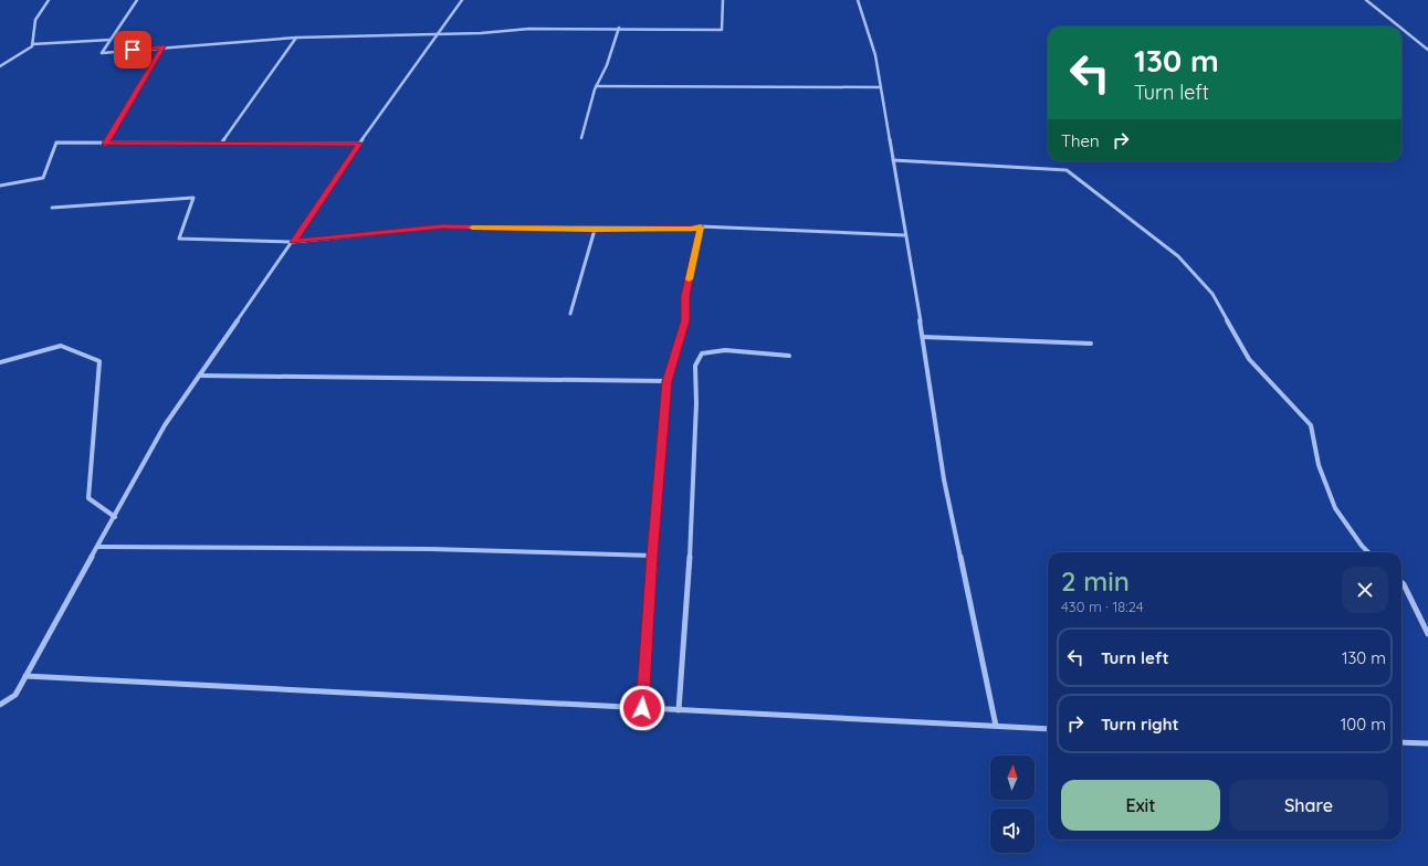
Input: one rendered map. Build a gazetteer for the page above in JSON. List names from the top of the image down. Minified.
{"north":"top","page":{"turn":["130 m","Turn left"],"then":"Then","heading":["2 min","430 m · 18:24"],"list":[{"name":"Turn left","value":"130 m"},{"name":"Turn right","value":"100 m"}],"buttons":["Exit","Share"]}}
